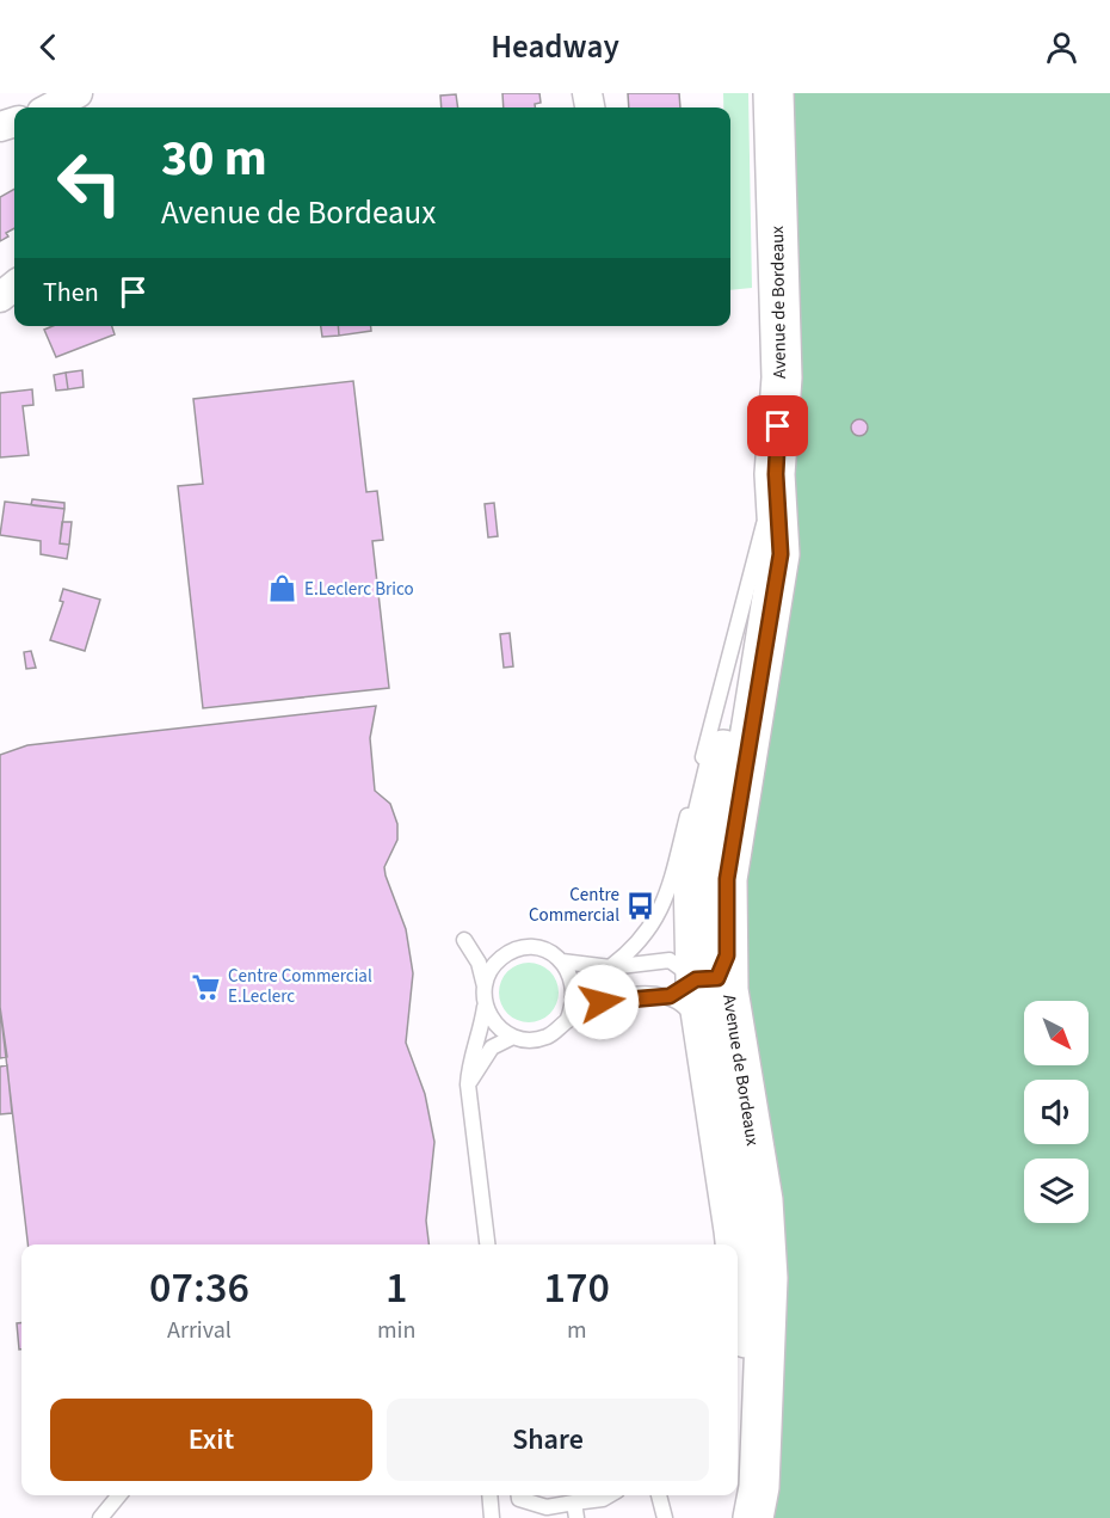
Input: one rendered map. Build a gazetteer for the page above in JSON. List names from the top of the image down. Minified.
{"streets":{"main road":["Avenue de Bordeaux"]},"places":{"shop":["E.Leclerc Brico"],"bus stop":["Centre Commercial"],"supermarket":["Centre Commercial E.Leclerc"]},"north":"bottom right","page":{"header":"Headway","turn":["30 m","Avenue de Bordeaux"],"then":"Then","eta":["07:36","Arrival","1","min","170","m"],"buttons":["Exit","Share"]}}
